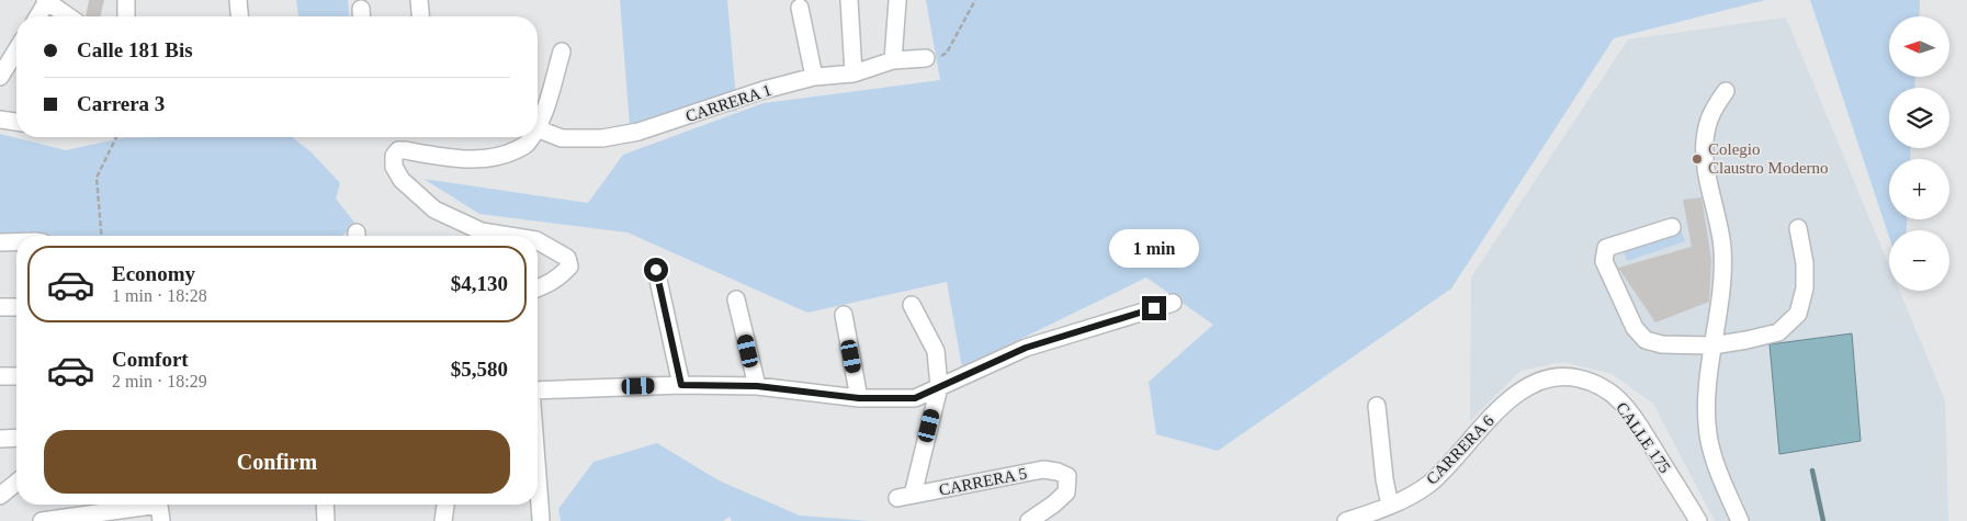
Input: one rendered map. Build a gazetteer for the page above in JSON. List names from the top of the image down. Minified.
{"streets":{"street":["CARRERA 1","CALLE 175","CARRERA 6","CARRERA 5"]},"crossings":[["CALLE 175","CARRERA 6"]],"places":["Colegio Claustro Moderno"],"north":"left","page":{"map_buttons":["+","−"],"banner":["Calle 181 Bis","Carrera 3"],"bubble":"1 min","list":[{"name":"Economy","note":"1 min · 18:28","value":"$4,130"},{"name":"Comfort","note":"2 min · 18:29","value":"$5,580"}],"buttons":"Confirm"}}
